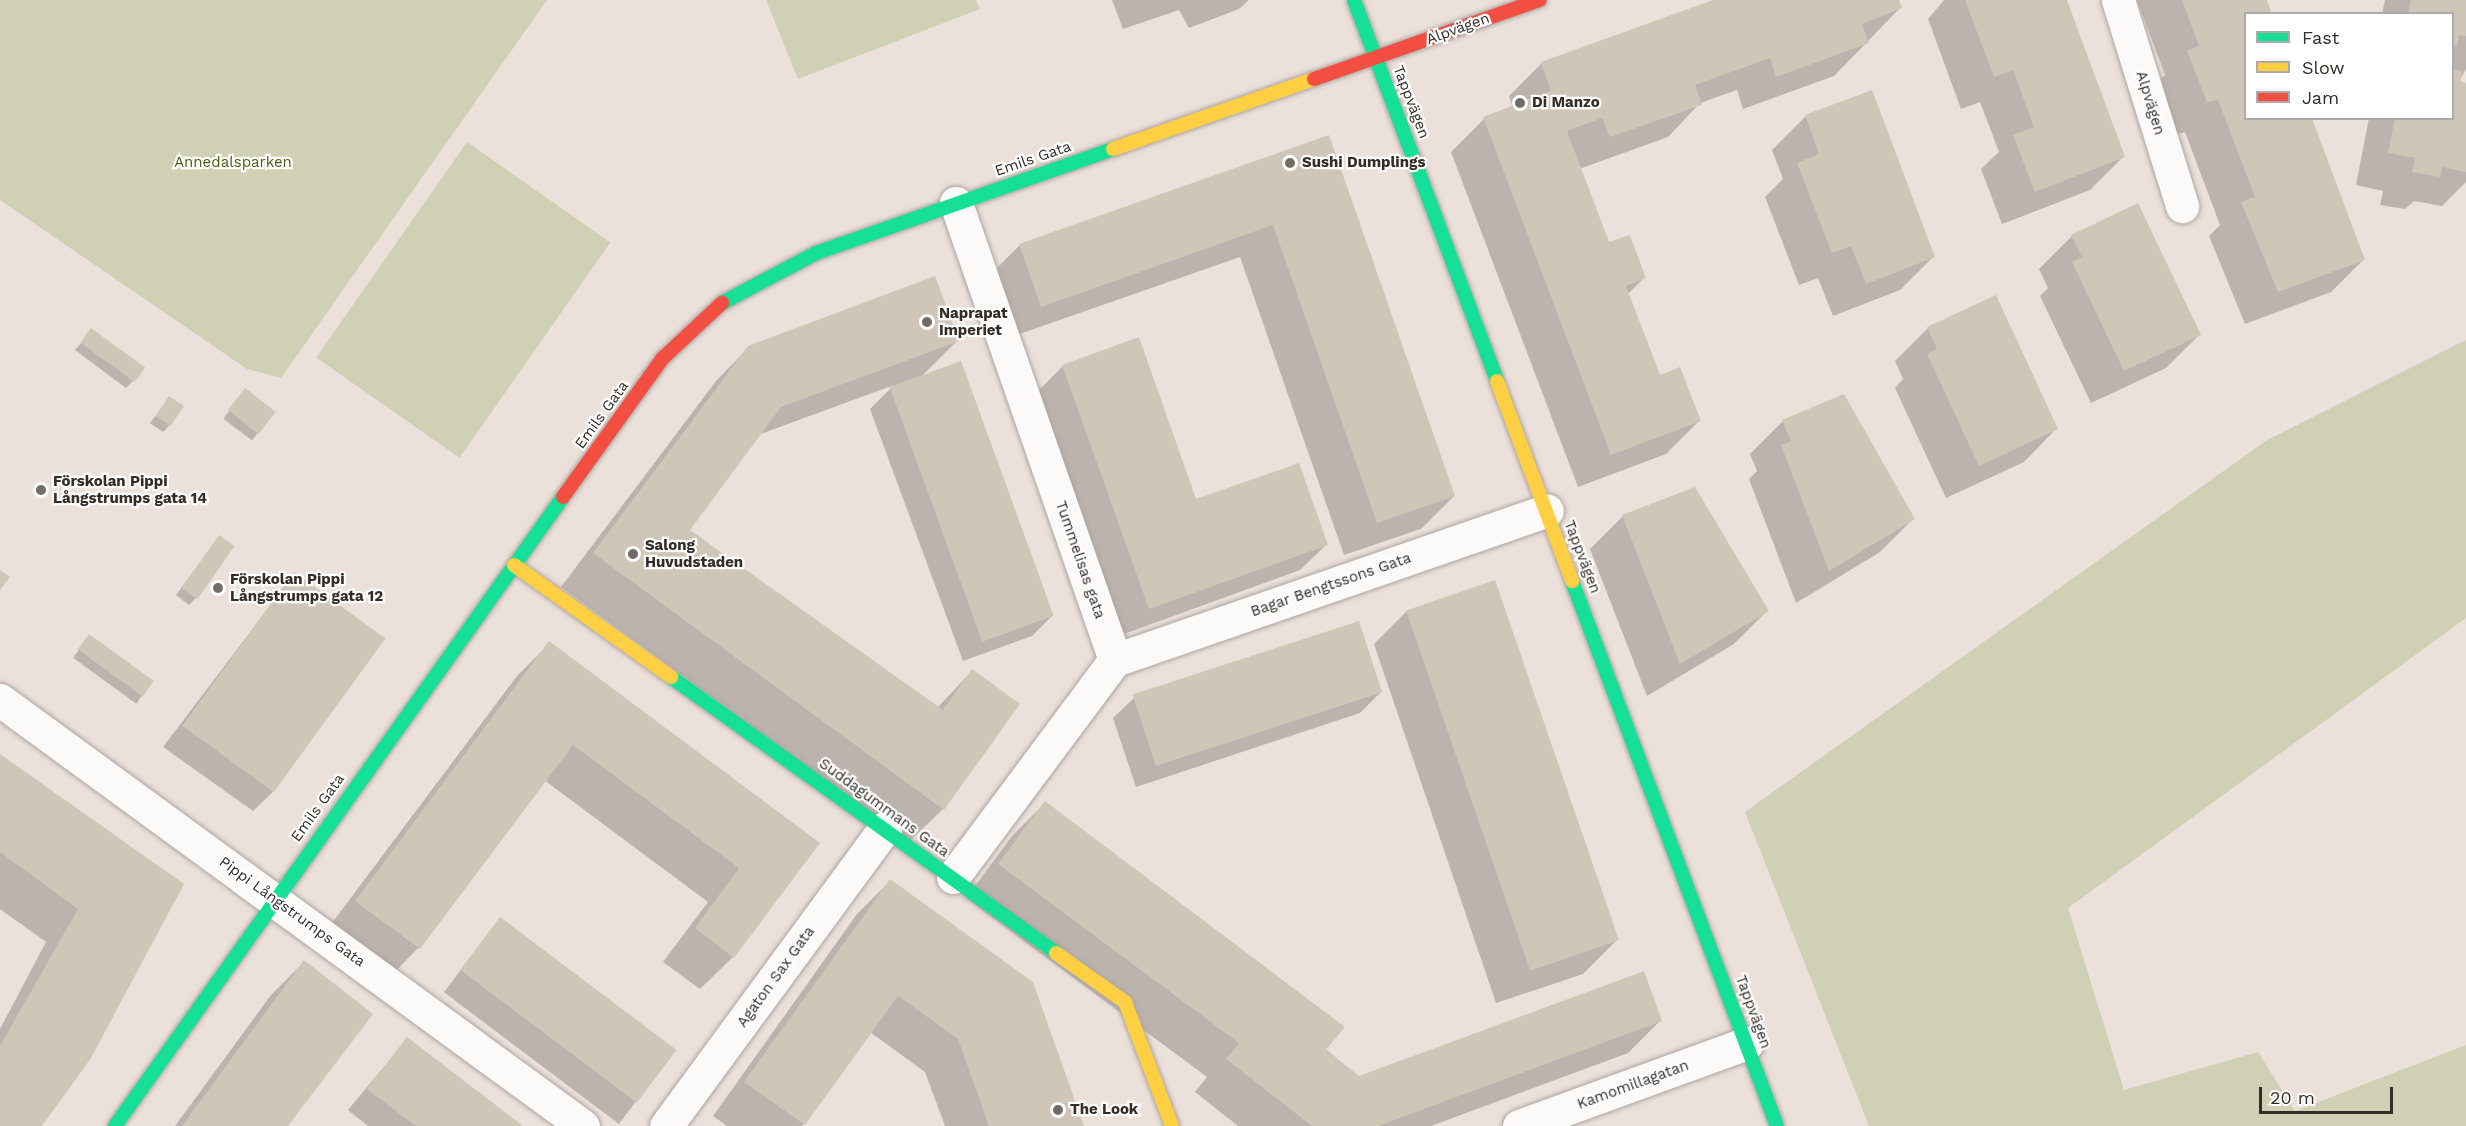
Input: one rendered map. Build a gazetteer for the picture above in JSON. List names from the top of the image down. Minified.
{"streets":{"street":["Alpvägen","Tappvägen","Emils Gata","Tummelisas gata","Bagar Bengtssons Gata","Suddagummans Gata","Pippi Långstrumps Gata","Agaton Sax Gata","Kamomillagatan"]},"crossings":[["Alpvägen","Tappvägen"],["Alpvägen","Emils Gata"],["Tappvägen","Emils Gata"],["Tappvägen","Bagar Bengtssons Gata"],["Tappvägen","Kamomillagatan"],["Emils Gata","Tummelisas gata"],["Emils Gata","Suddagummans Gata"],["Emils Gata","Pippi Långstrumps Gata"],["Tummelisas gata","Bagar Bengtssons Gata"],["Suddagummans Gata","Agaton Sax Gata"]],"parks":["Annedalsparken"],"places":["Di Manzo","Sushi Dumplings","Naprapat Imperiet","Förskolan Pippi Långstrumps gata 14","Salong Huvudstaden","Förskolan Pippi Långstrumps gata 12","The Look"],"legend":["Fast","Slow","Jam"],"scale_bar":"20 m"}
